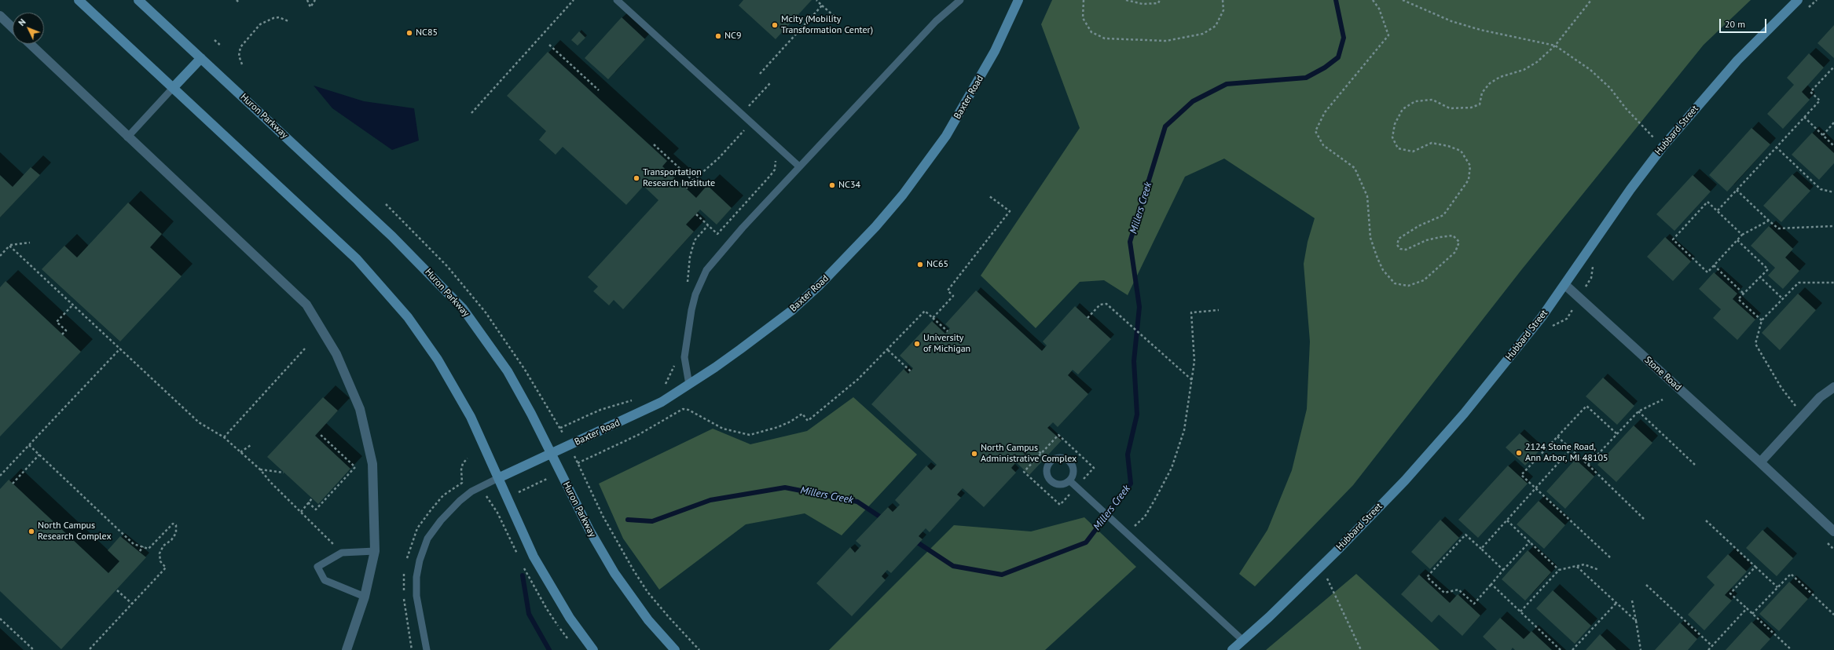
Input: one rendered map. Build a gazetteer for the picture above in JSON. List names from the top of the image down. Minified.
{"streets":{"main road":["Baxter Road","Huron Parkway","Hubbard Street"],"street":["Stone Road"]},"crossings":[["Baxter Road","Huron Parkway"],["Hubbard Street","Stone Road"]],"water":["Millers Creek"],"places":["Mcity (Mobility Transformation Center)","NC85","NC9","Transportation Research Institute","NC34","NC65","University of Michigan","2124 Stone Road, Ann Arbor, MI 48105","North Campus Administrative Complex","North Campus Research Complex"],"scale_bar":"20 m","north":"top left"}
